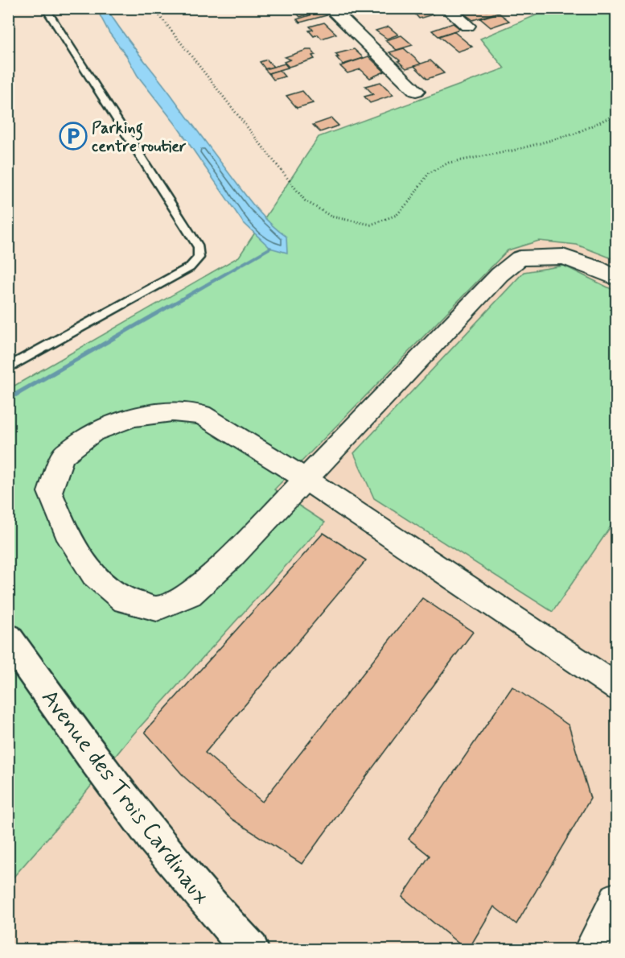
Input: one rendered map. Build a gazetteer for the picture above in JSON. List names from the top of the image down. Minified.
{"streets":{"main road":["Avenue des Trois Cardinaux"]},"places":{"parking":["Parking centre routier"]}}
